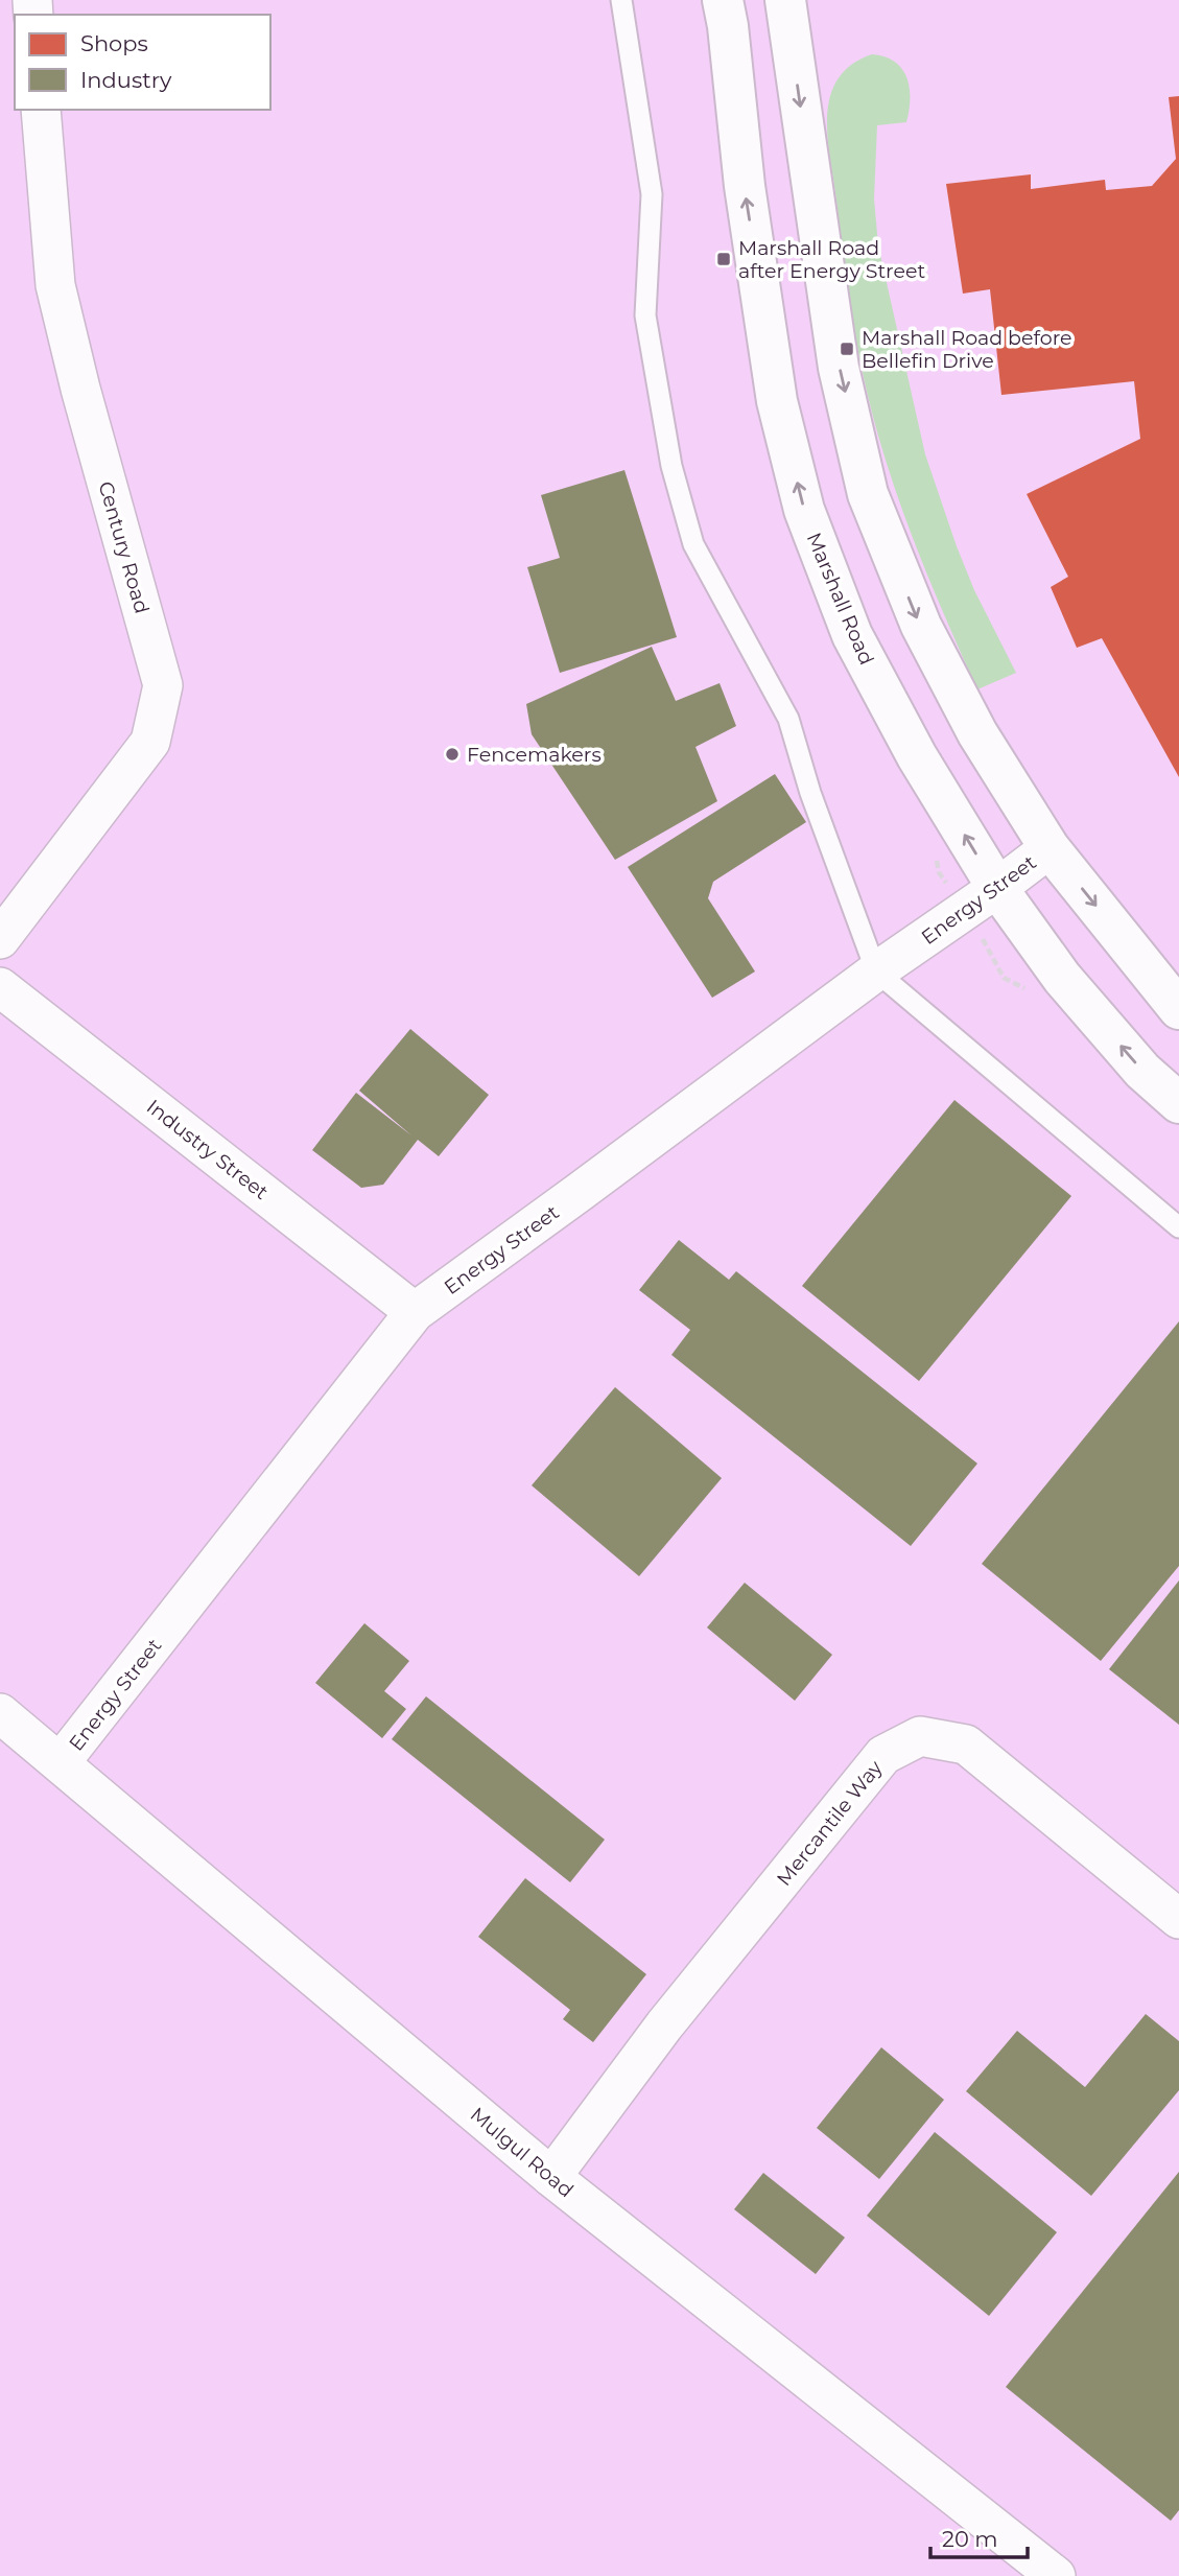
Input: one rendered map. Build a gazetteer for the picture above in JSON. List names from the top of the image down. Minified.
{"streets":{"main road":["Marshall Road"],"street":["Century Road","Energy Street","Industry Street","Mercantile Way","Mulgul Road"]},"crossings":[["Marshall Road","Energy Street"],["Energy Street","Industry Street"],["Energy Street","Mulgul Road"],["Mercantile Way","Mulgul Road"]],"places":{"transit":["Marshall Road after Energy Street","Marshall Road before Bellefin Drive"],"other":["Fencemakers"]},"legend":["Shops","Industry"],"scale_bar":"20 m"}
